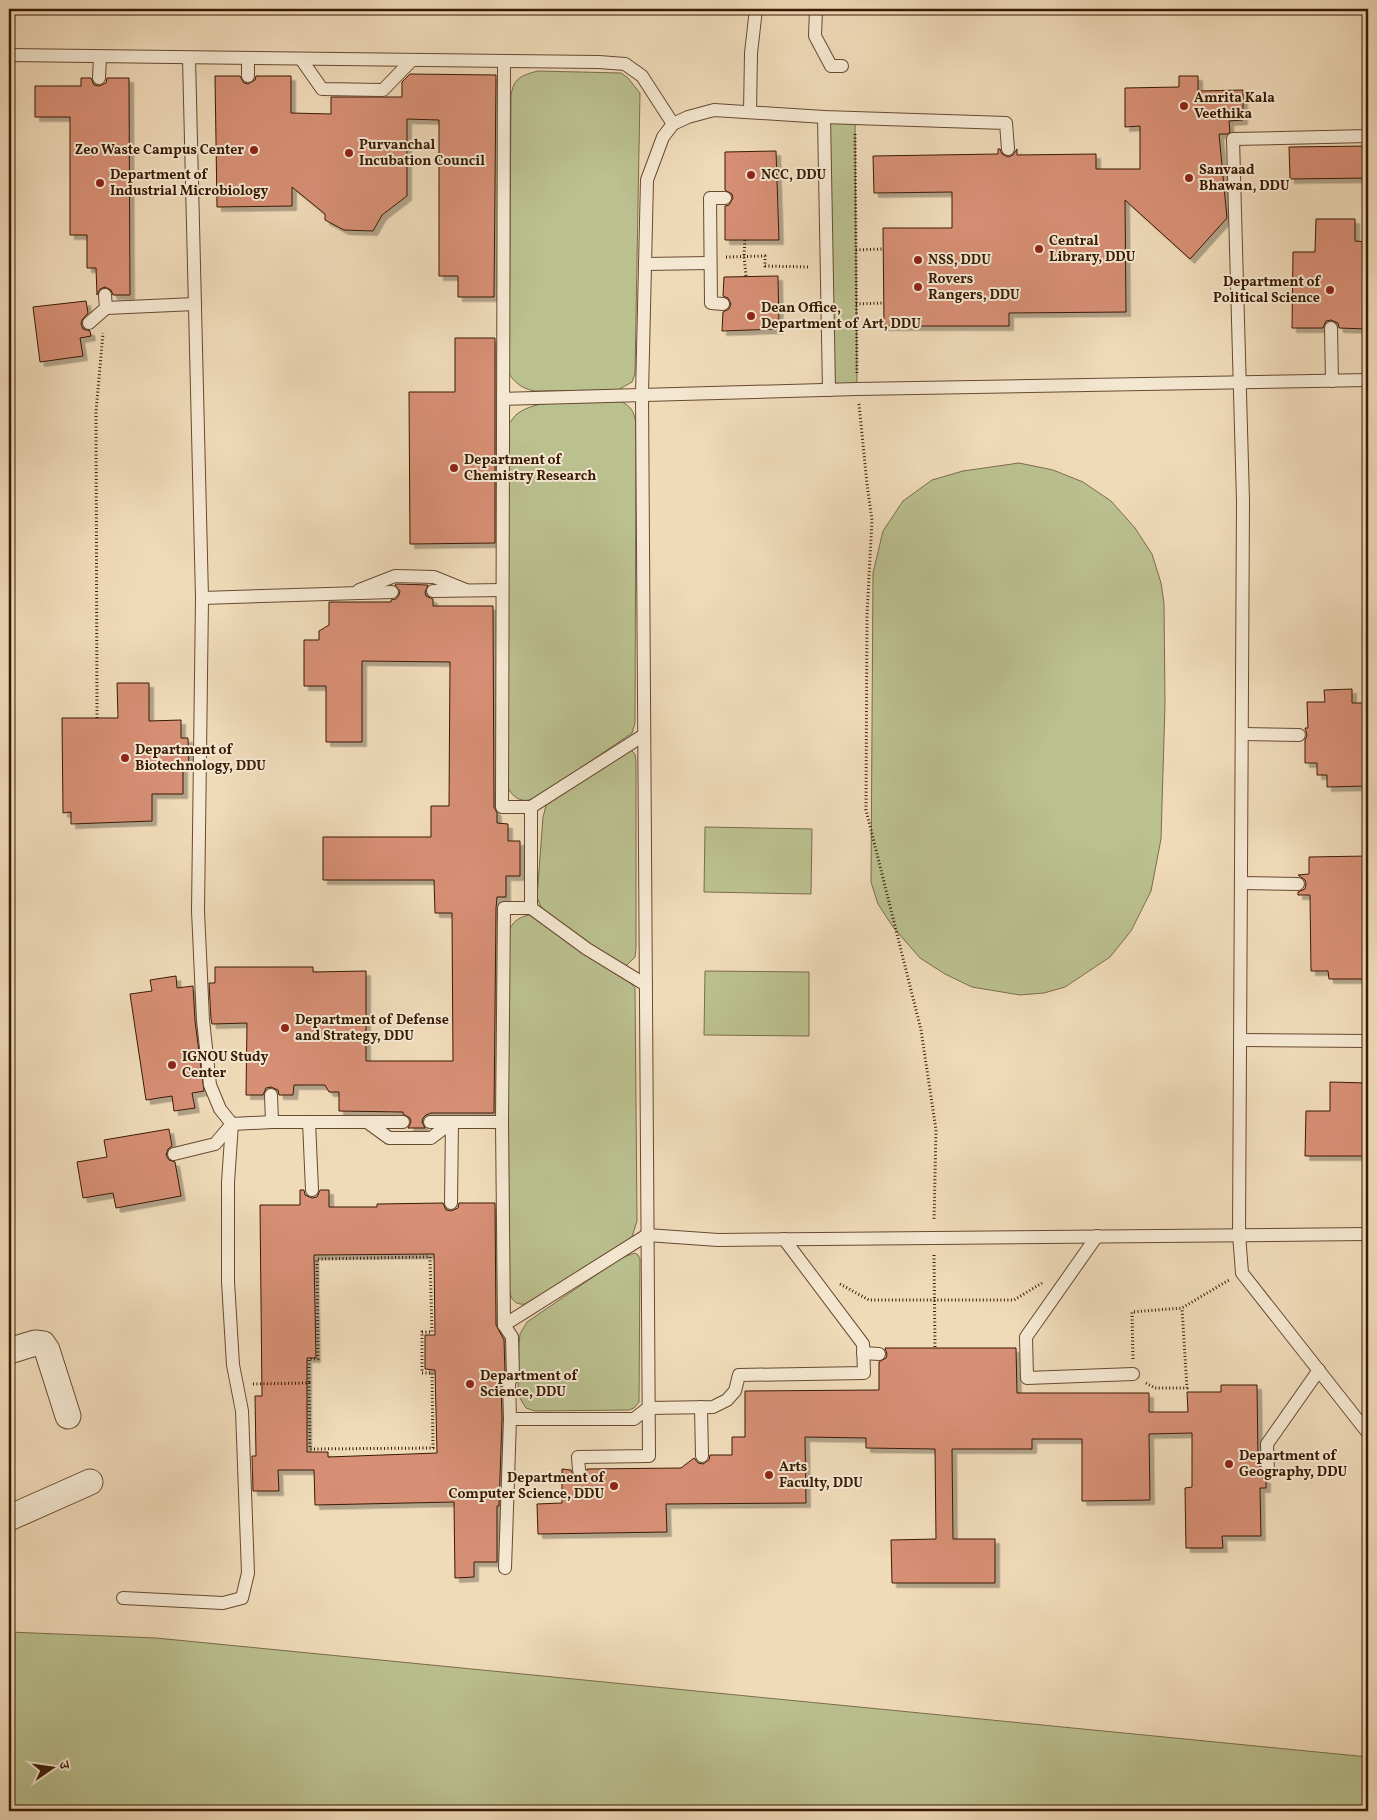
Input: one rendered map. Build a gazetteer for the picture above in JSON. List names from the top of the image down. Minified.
{"places":["Amrita Kala Veethika","Zeo Waste Campus Center","Purvanchal Incubation Council","NCC, DDU","Sanvaad Bhawan, DDU","Department of Industrial Microbiology","Central Library, DDU","NSS, DDU","Rovers Rangers, DDU","Department of Political Science","Dean Office, Department of Art, DDU","Department of Chemistry Research","Department of Biotechnology, DDU","Department of Defense and Strategy, DDU","IGNOU Study Center","Department of Science, DDU","Department of Geography, DDU","Arts Faculty, DDU","Department of Computer Science, DDU"],"north":"right"}
